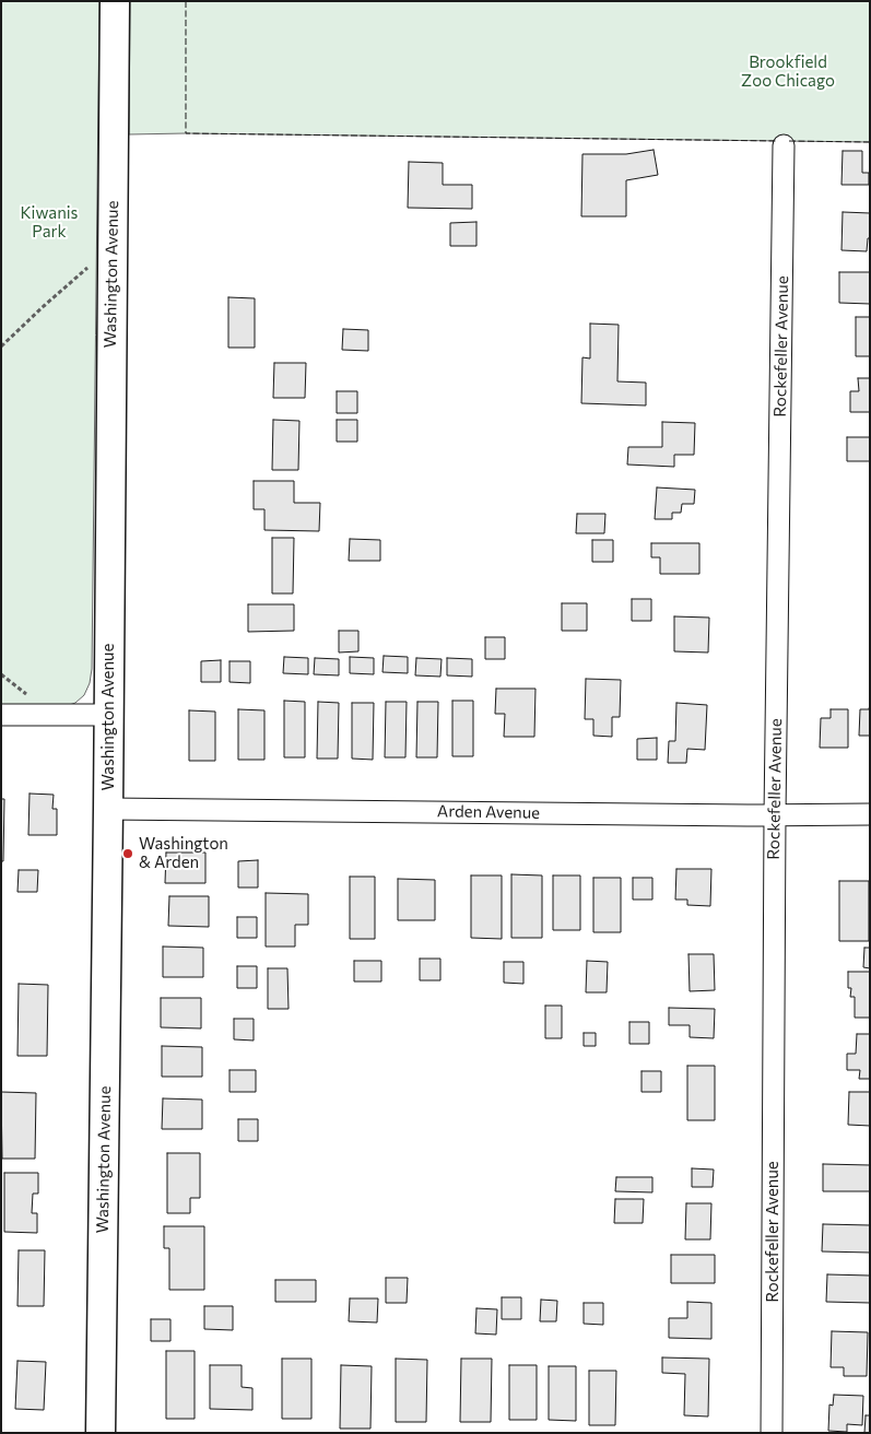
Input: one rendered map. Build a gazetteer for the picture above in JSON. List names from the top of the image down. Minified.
{"streets":{"street":["Washington Avenue","Rockefeller Avenue","Arden Avenue"]},"crossings":[["Washington Avenue","Arden Avenue"],["Rockefeller Avenue","Arden Avenue"]],"parks":["Brookfield Zoo Chicago","Kiwanis Park"],"places":["Washington & Arden"]}
